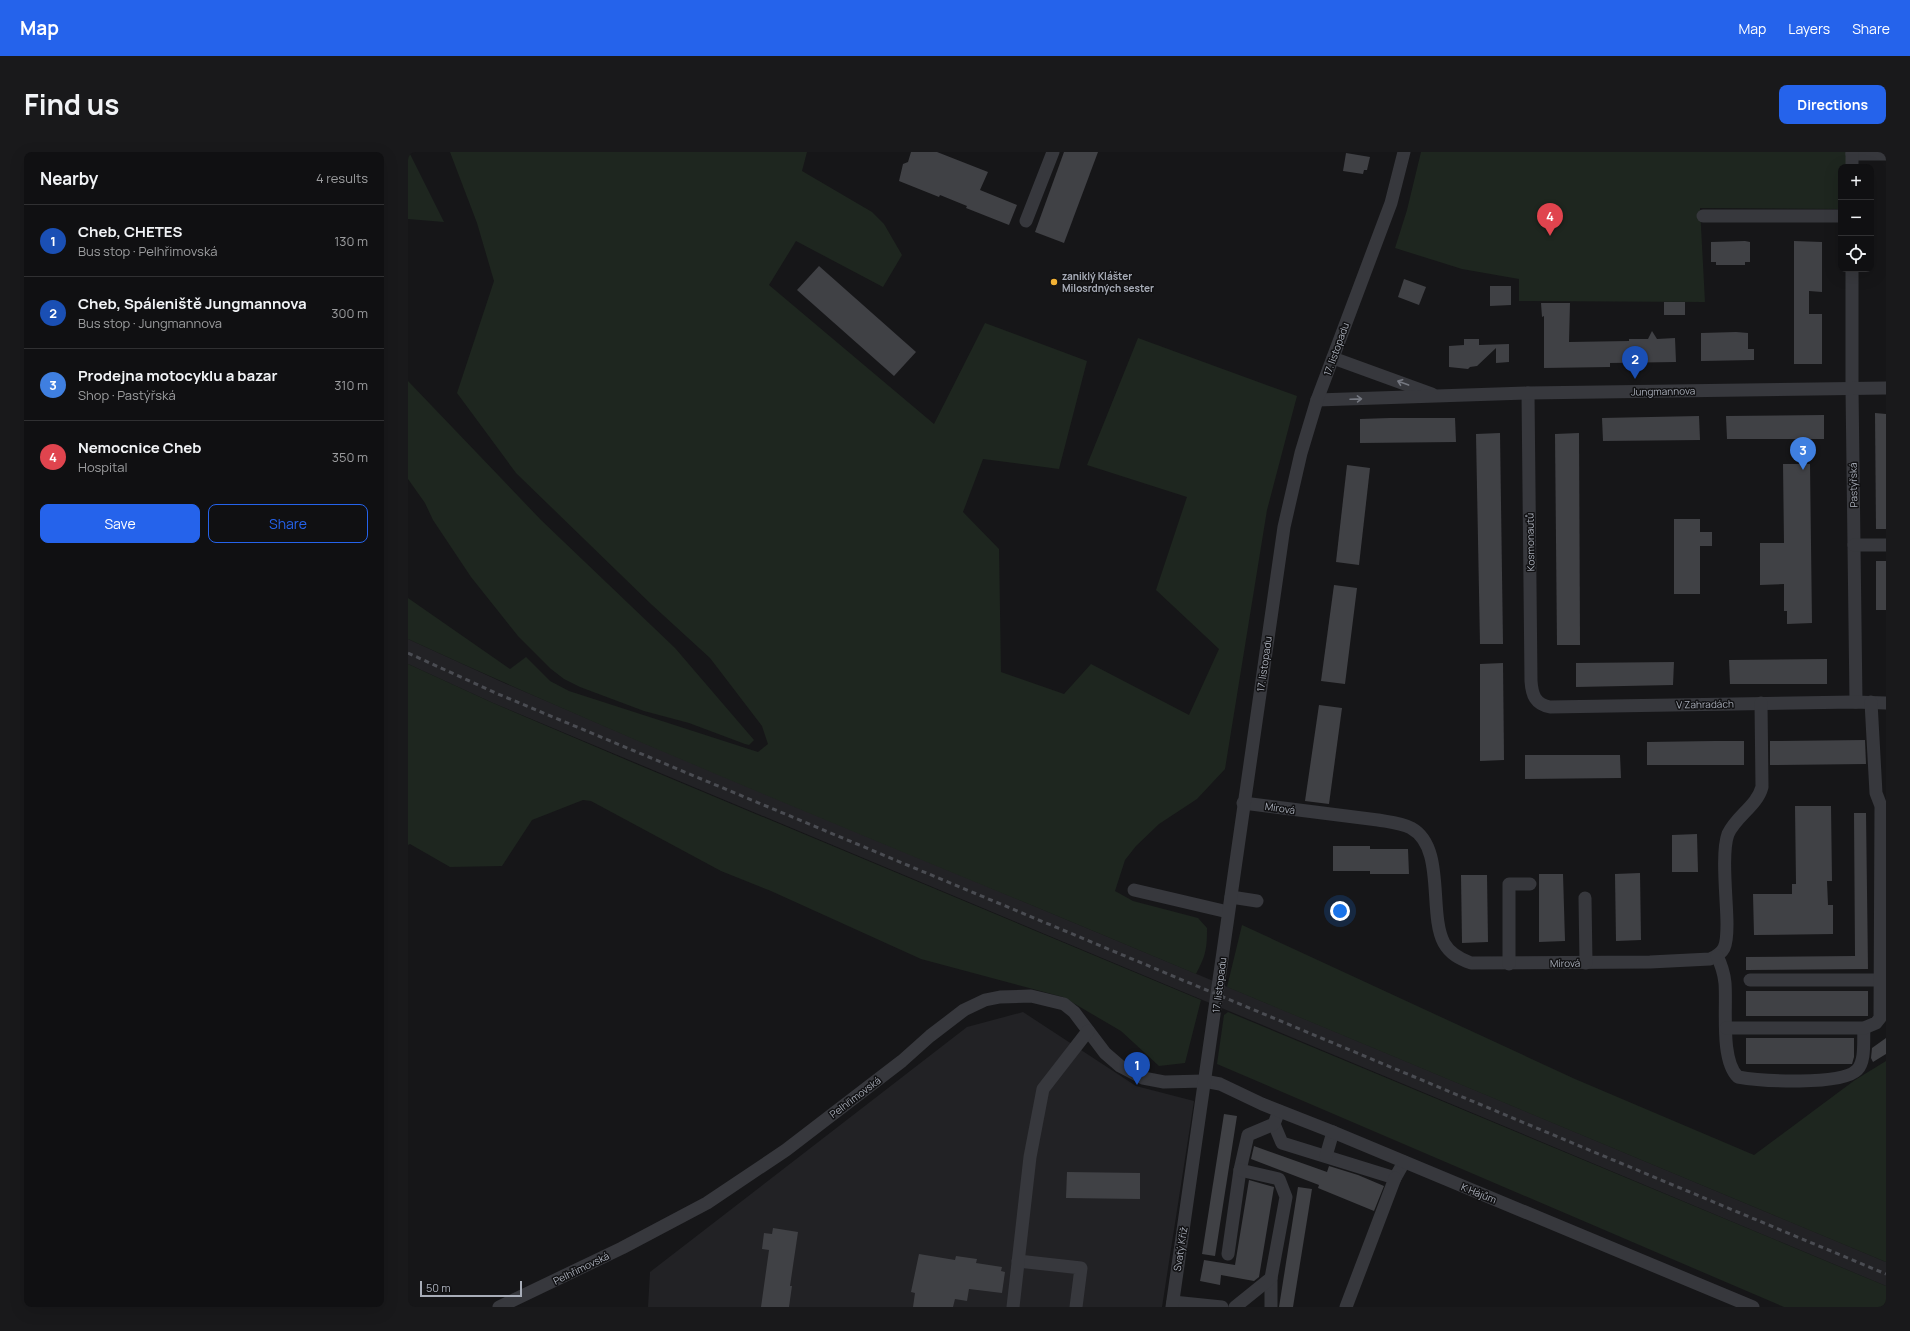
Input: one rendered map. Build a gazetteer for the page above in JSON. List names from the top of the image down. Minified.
{"streets":{"street":["17. listopadu","Jungmannova","Pastýřská","Kosmonautů","V Zahradách","Mírová","Pelhřimovská","K Hájům","Svatý Kříž"]},"crossings":[["17. listopadu","Jungmannova"],["17. listopadu","Mírová"],["17. listopadu","Pelhřimovská"],["17. listopadu","K Hájům"],["17. listopadu","Svatý Kříž"],["Jungmannova","Pastýřská"],["Jungmannova","Kosmonautů"],["Pastýřská","V Zahradách"],["Kosmonautů","V Zahradách"],["Pelhřimovská","K Hájům"]],"places":["zaniklý Klášter Milosrdných sester"],"scale_bar":"50 m","page":{"header":"Map","nav":["Map","Layers","Share"],"title":"Find us","buttons":["Directions",["Save","Share"]],"heading":["Nearby","4 results"],"map_buttons":["+","−"],"pins":["4","2","3","1"],"list":[{"mark":"1","name":"Cheb, CHETES","note":"Bus stop · Pelhřimovská","value":"130 m"},{"mark":"2","name":"Cheb, Spáleniště Jungmannova","note":"Bus stop · Jungmannova","value":"300 m"},{"mark":"3","name":"Prodejna motocyklu a bazar","note":"Shop · Pastýřská","value":"310 m"},{"mark":"4","name":"Nemocnice Cheb","note":"Hospital","value":"350 m"}],"scale":"50 m"}}
